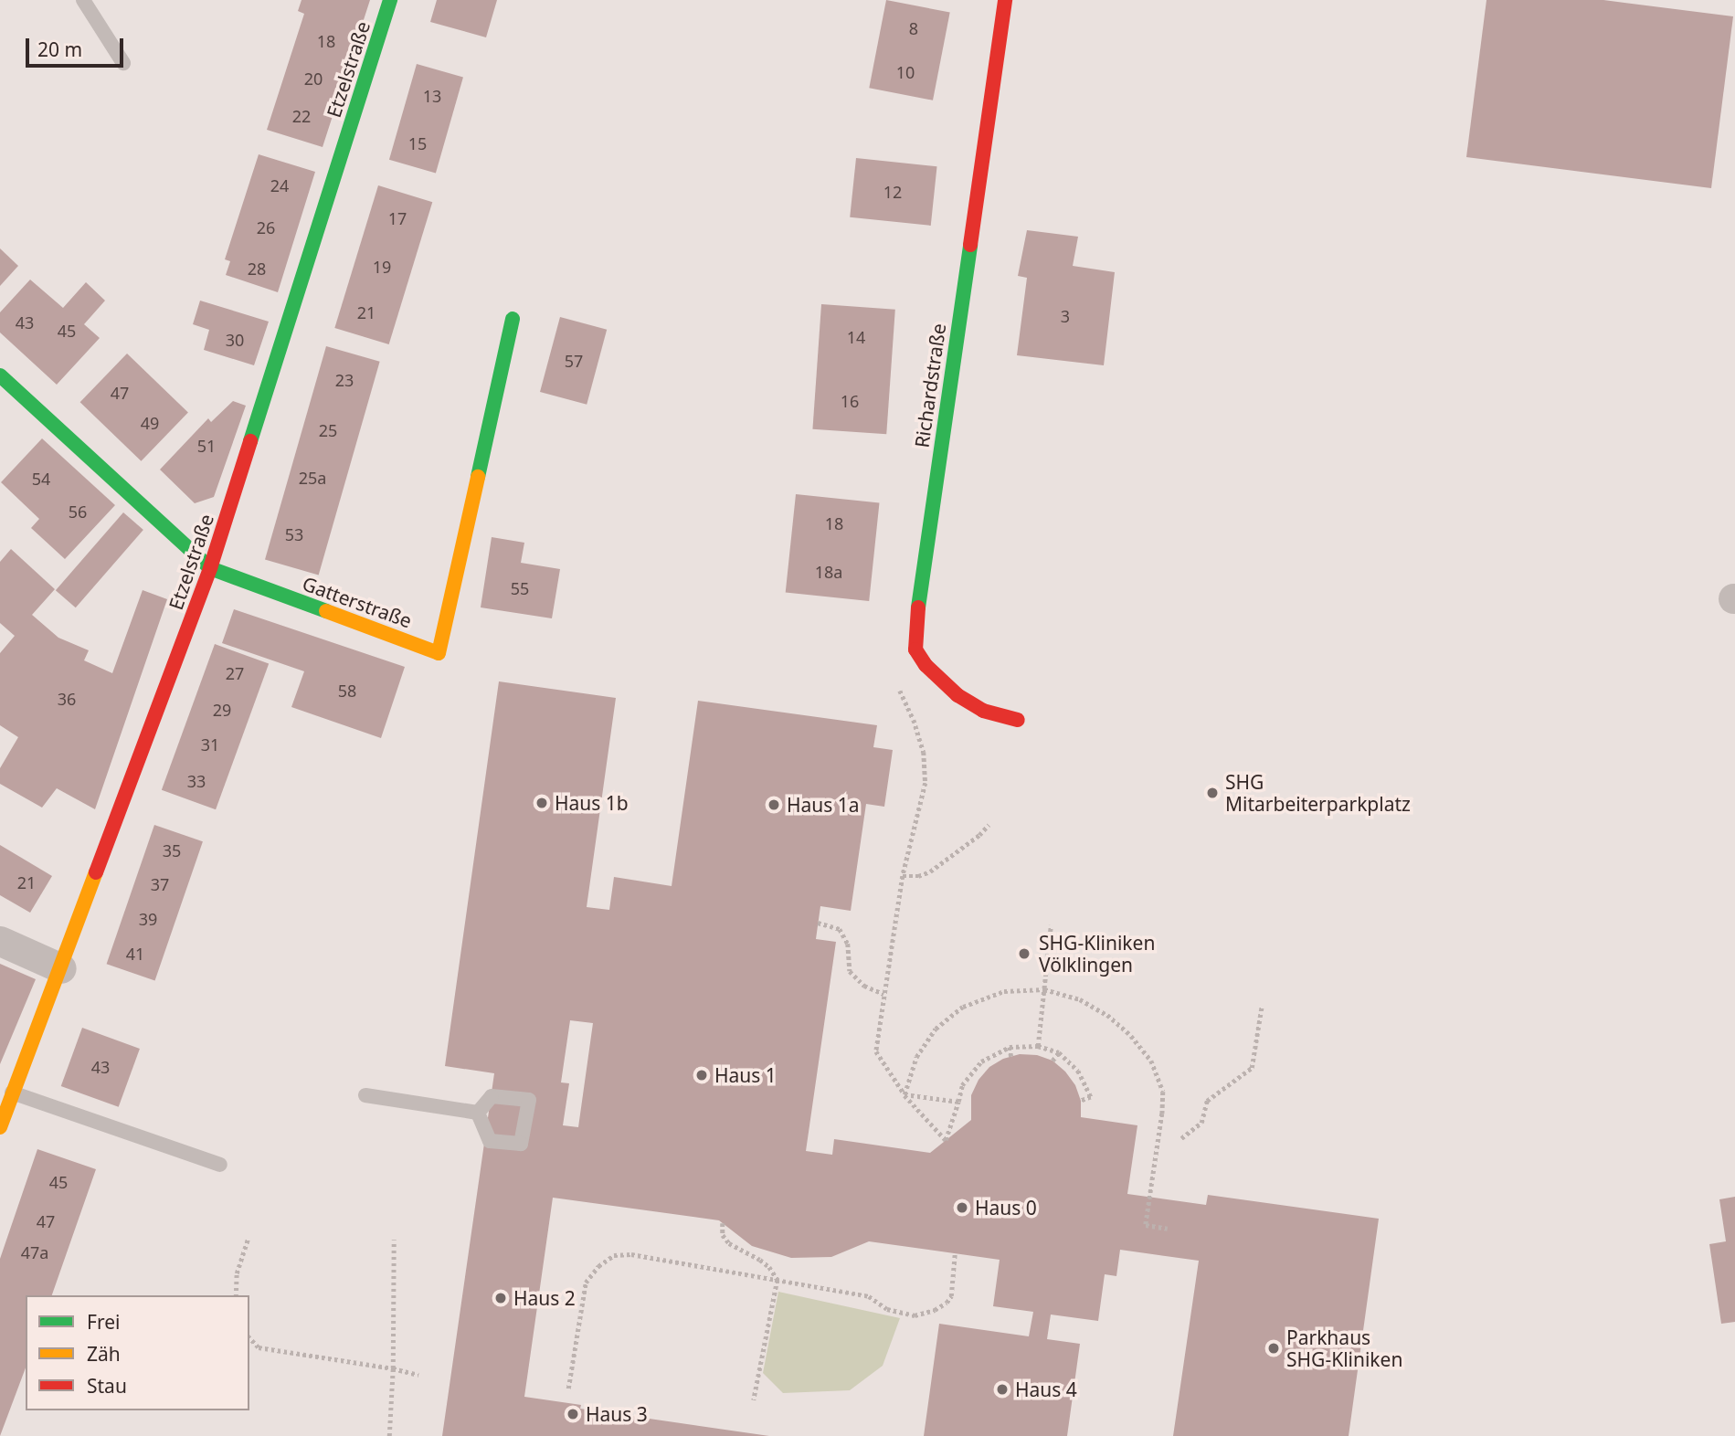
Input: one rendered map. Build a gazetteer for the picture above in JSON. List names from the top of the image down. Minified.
{"streets":{"street":["Etzelstraße","Richardstraße","Gatterstraße"]},"crossings":[["Etzelstraße","Gatterstraße"]],"places":["SHG Mitarbeiterparkplatz","Haus 1b","Haus 1a","SHG-Kliniken Völklingen","Haus 1","Haus 0","Haus 2","Parkhaus SHG-Kliniken","Haus 4","Haus 3"],"house_numbers":["8","18","10","20","13","22","15","24","12","17","26","19","28","21","3","43","45","14","30","57","23","47","16","49","25","51","25a","54","56","18","53","18a","55","27","58","36","29","31","33","35","21","37","39","41","43","45","47","47a"],"legend":["Frei","Zäh","Stau"],"scale_bar":"20 m"}
